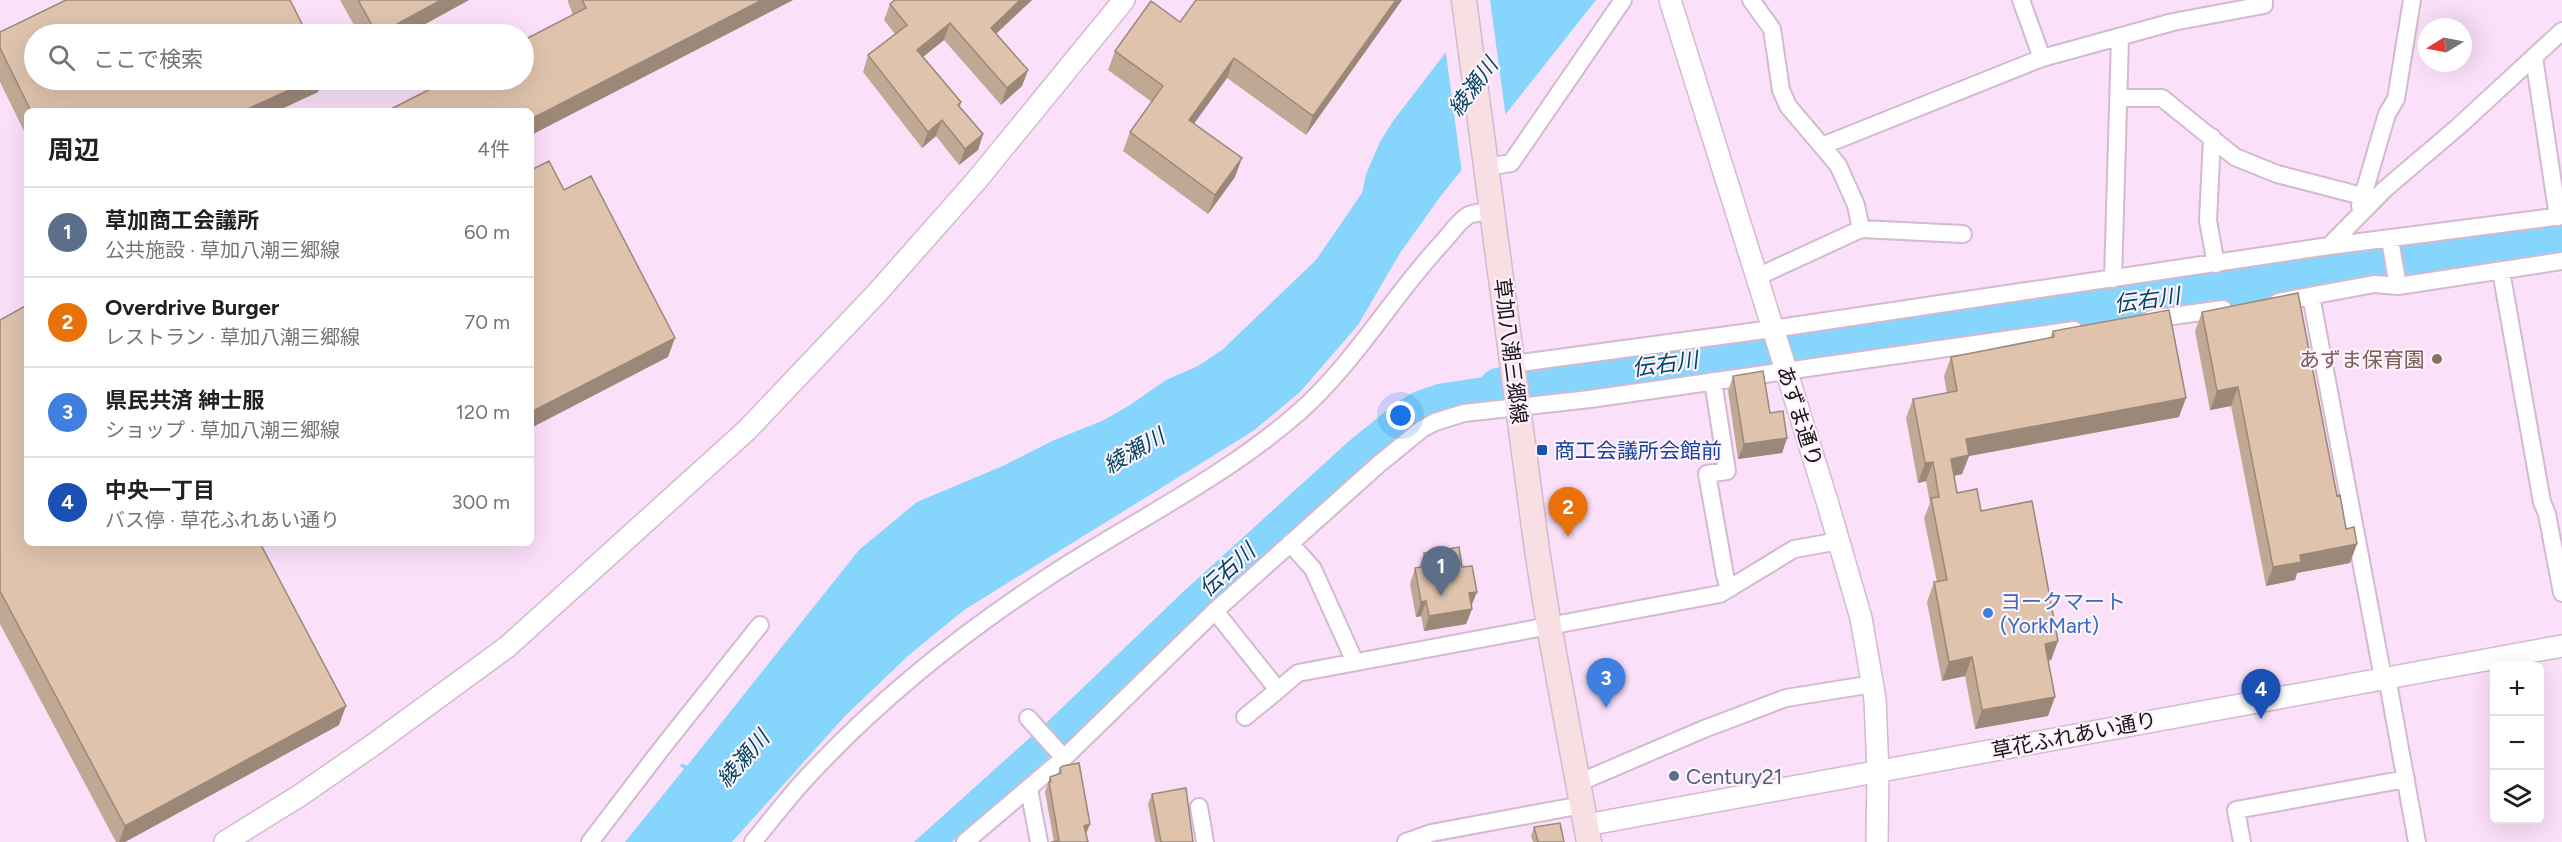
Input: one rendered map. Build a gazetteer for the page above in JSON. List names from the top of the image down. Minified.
{"streets":{"main road":["草加八潮三郷線"],"street":["あずま通り","草花ふれあい通り"]},"crossings":[["草加八潮三郷線","草花ふれあい通り"],["あずま通り","草花ふれあい通り"]],"water":["綾瀬川","伝右川"],"places":{"other":["あずま保育園","ヨークマート (YorkMart)","Century21"],"transit":["商工会議所会館前"]},"north":"left","page":{"search":"ここで検索","heading":["周辺","4件"],"list":[{"mark":"1","name":"草加商工会議所","note":"公共施設 · 草加八潮三郷線","value":"60 m"},{"mark":"2","name":"Overdrive Burger","note":"レストラン · 草加八潮三郷線","value":"70 m"},{"mark":"3","name":"県民共済 紳士服","note":"ショップ · 草加八潮三郷線","value":"120 m"},{"mark":"4","name":"中央一丁目","note":"バス停 · 草花ふれあい通り","value":"300 m"}],"pins":["2","1","3","4"],"map_buttons":["+","−"]}}
